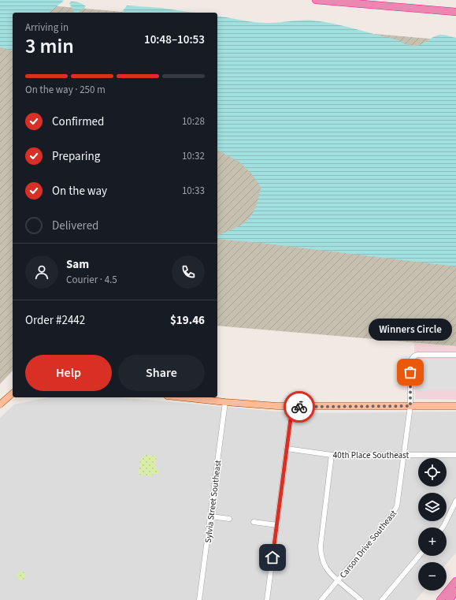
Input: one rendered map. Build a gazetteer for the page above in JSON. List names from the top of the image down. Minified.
{"streets":{"street":["40th Place Southeast","Sylvia Street Southeast","Carson Drive Southeast"]},"crossings":[["40th Place Southeast","Carson Drive Southeast"]],"places":["Winners Circle"],"page":{"heading":["3 min","Arriving in","10:48–10:53"],"panel":["Sam","Courier · 4.5","Order #2442","$19.46"],"bar":"On the way · 250 m","list":[["Confirmed","10:28"],["Preparing","10:32"],["On the way","10:33"],"Delivered"],"bubble":"Winners Circle","buttons":["Help","Share"],"map_buttons":["+","−"]}}
